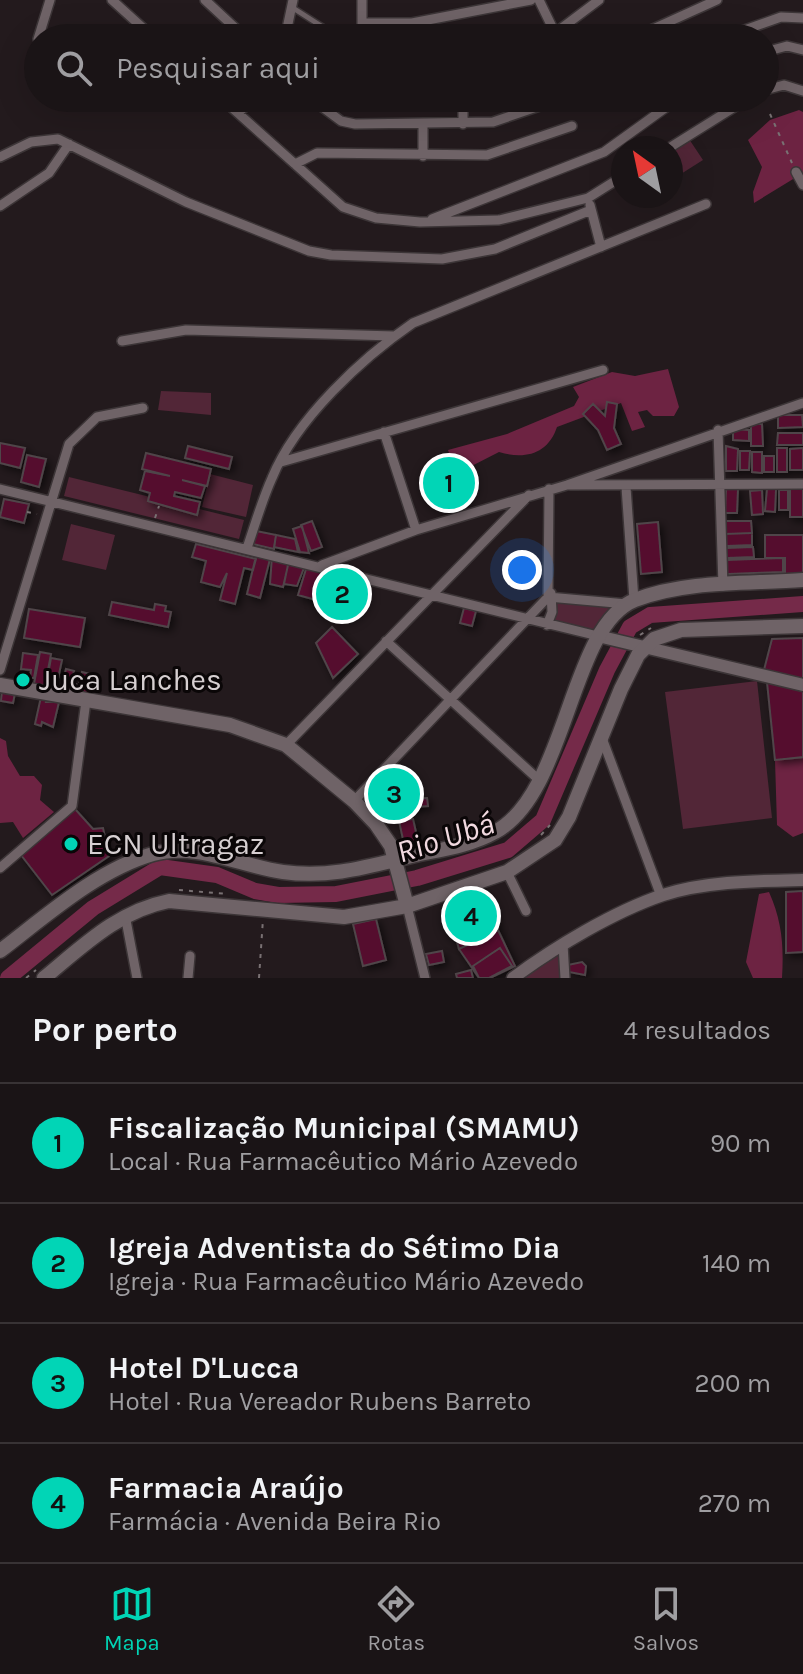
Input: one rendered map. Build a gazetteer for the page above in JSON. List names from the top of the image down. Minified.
{"water":["Rio Ubá"],"places":["Juca Lanches","ECN Ultragaz"],"north":"top left","page":{"search":"Pesquisar aqui","pins":["1","2","3","4"],"heading":["Por perto","4 resultados"],"list":[{"mark":"1","name":"Fiscalização Municipal (SMAMU)","note":"Local · Rua Farmacêutico Mário Azevedo","value":"90 m"},{"mark":"2","name":"Igreja Adventista do Sétimo Dia","note":"Igreja · Rua Farmacêutico Mário Azevedo","value":"140 m"},{"mark":"3","name":"Hotel D'Lucca","note":"Hotel · Rua Vereador Rubens Barreto","value":"200 m"},{"mark":"4","name":"Farmacia Araújo","note":"Farmácia · Avenida Beira Rio","value":"270 m"}],"nav":["Mapa","Rotas","Salvos"]}}
